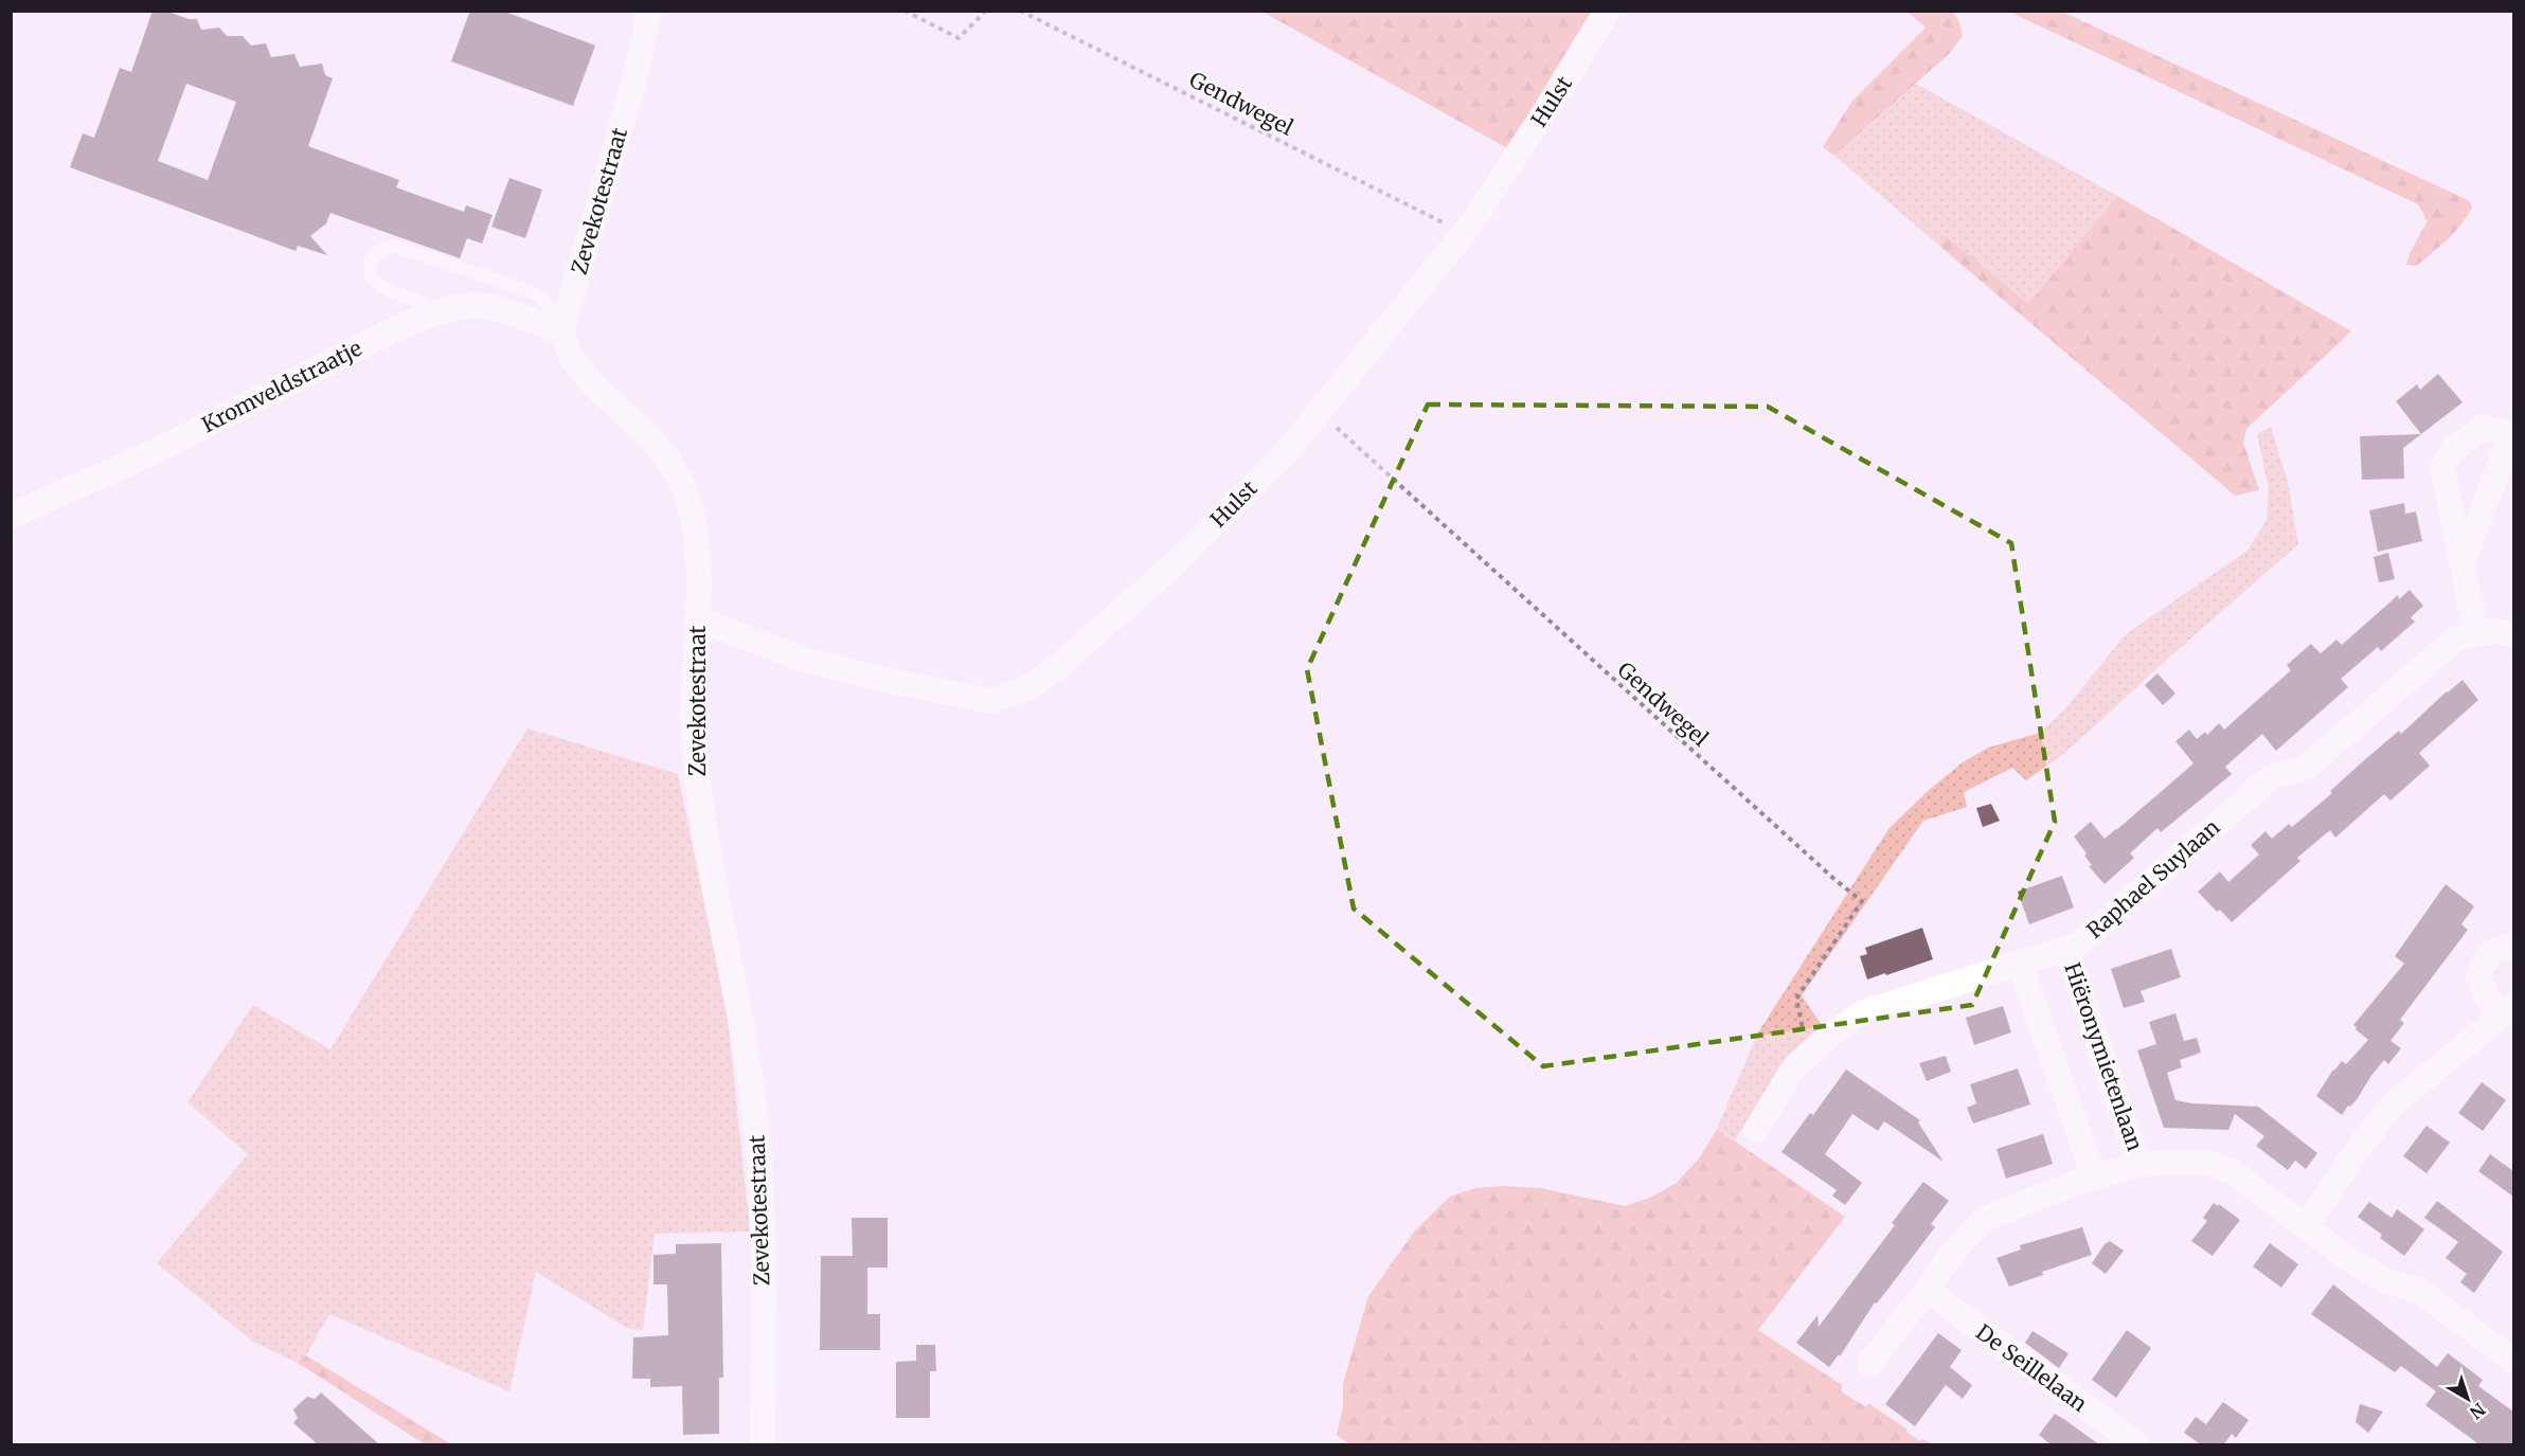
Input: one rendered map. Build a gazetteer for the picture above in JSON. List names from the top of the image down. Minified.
{"streets":{"street":["Hulst","Zevekotestraat","Kromveldstraatje","Raphael Suylaan","Hiëronymietenlaan","De Seillelaan"],"path":["Gendwegel"]},"crossings":[["Hulst","Gendwegel"],["Hulst","Zevekotestraat"],["Gendwegel","Raphael Suylaan"],["Zevekotestraat","Kromveldstraatje"],["Raphael Suylaan","Hiëronymietenlaan"]],"north":"bottom right"}
